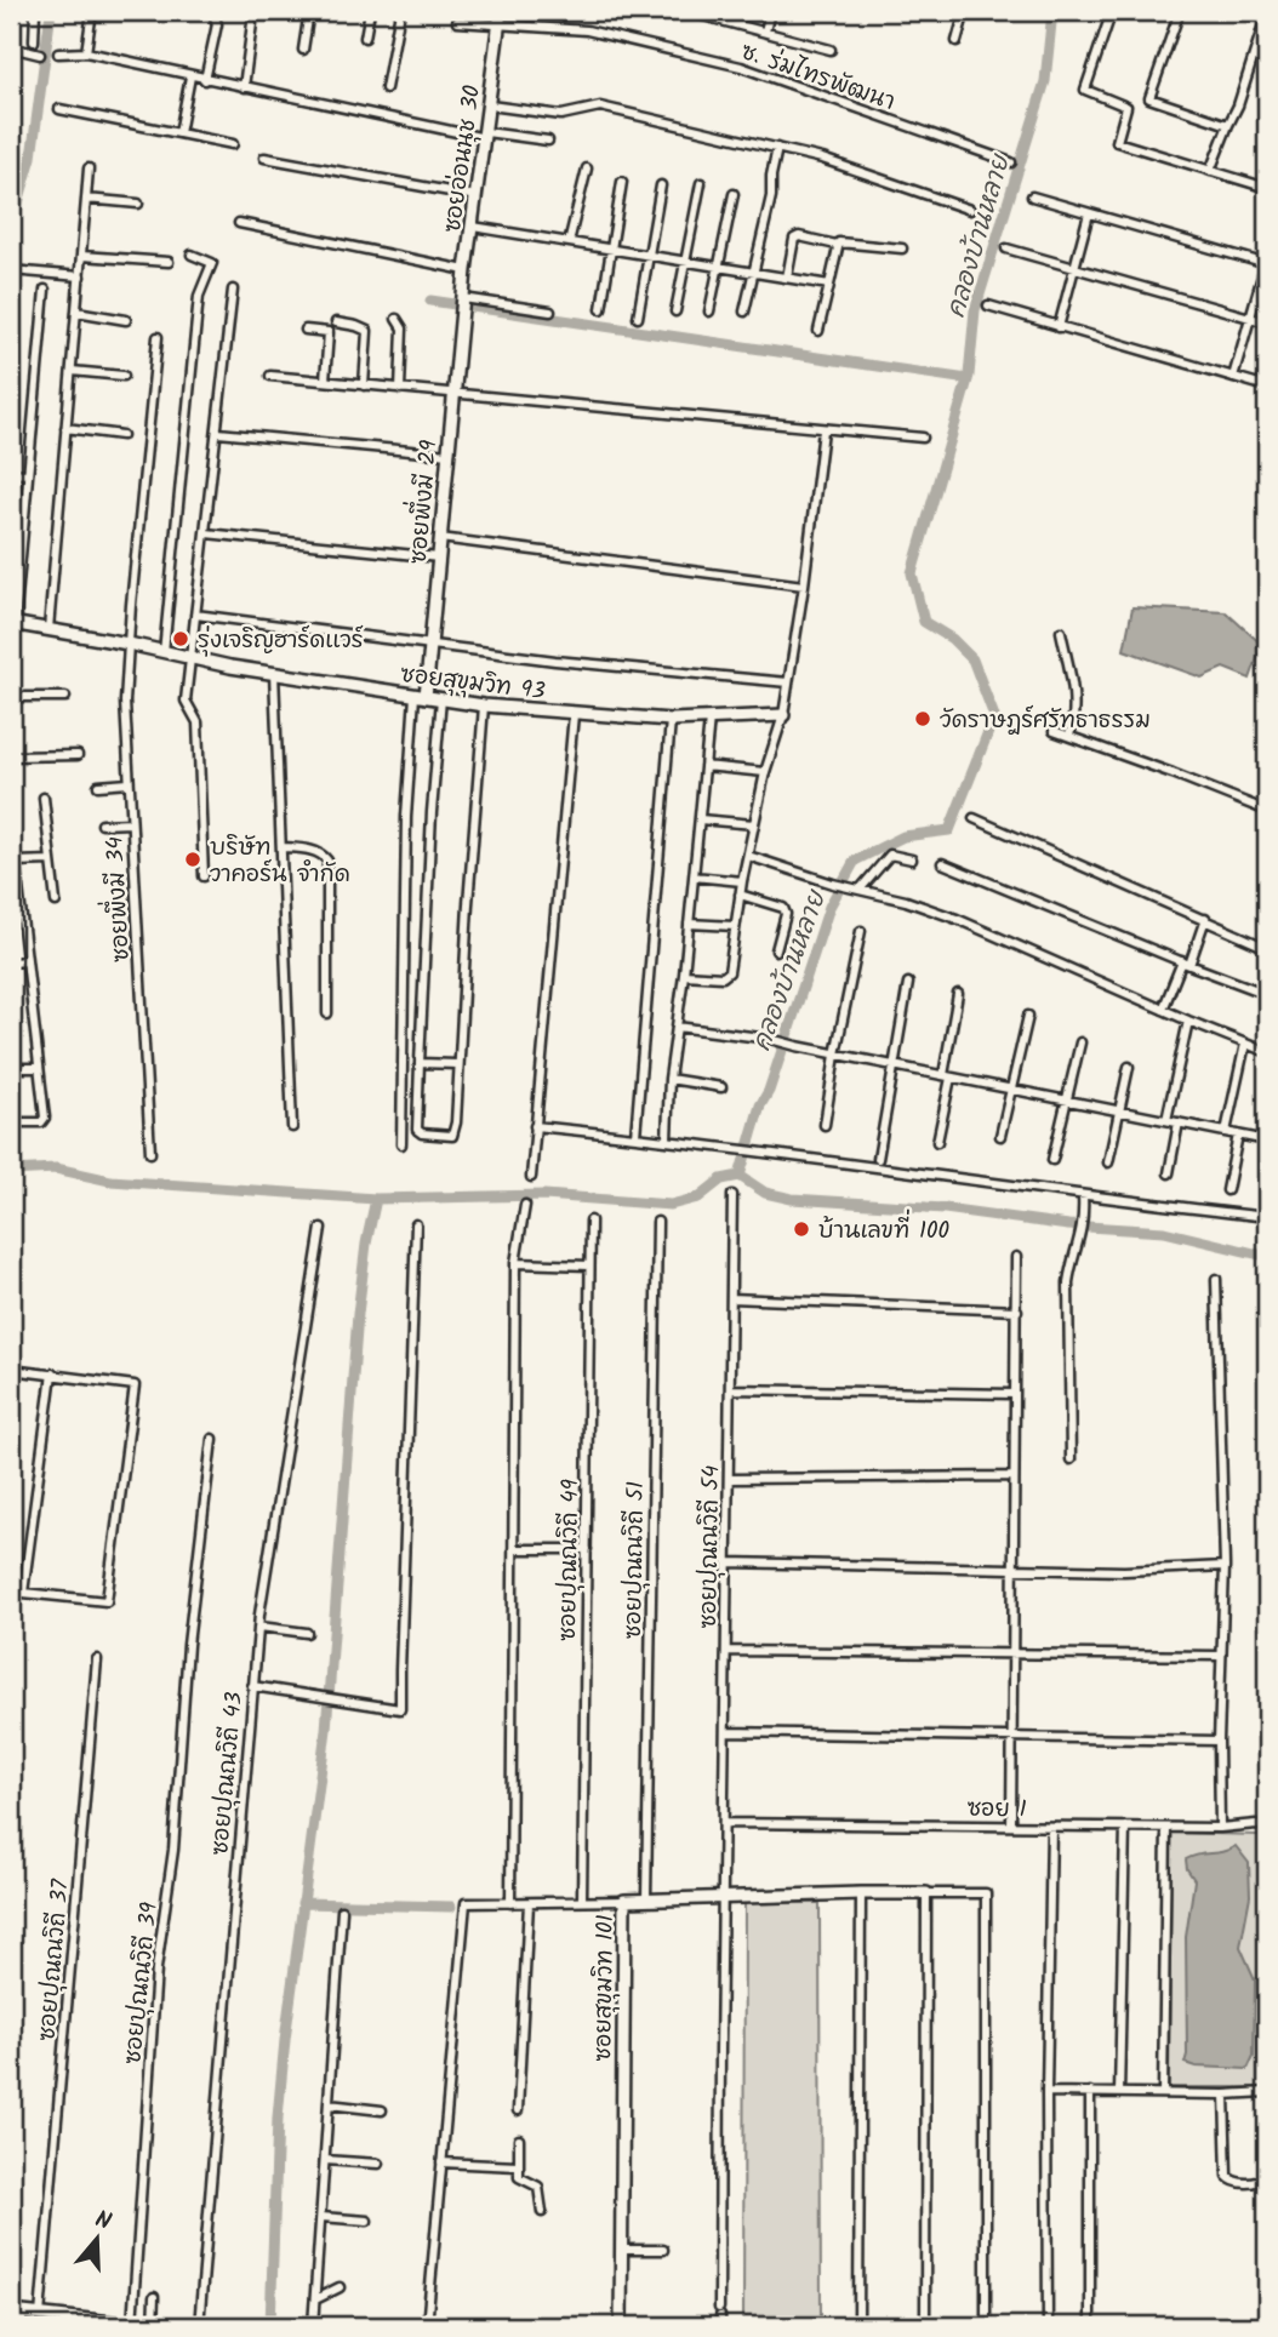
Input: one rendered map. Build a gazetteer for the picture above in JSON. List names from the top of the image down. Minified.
{"streets":{"street":["ซ. ร่มไทรพัฒนา","ซอยอ่อนนุช 30","ซอยพึ่งมี 29","ซอยสุขุมวิท 93","ซอยพึ่งมี 34","ซอยปุณณวิถี 54","ซอยปุณณวิถี 49","ซอยปุณณวิถี 51","ซอยปุณณวิถี 43","ซอย 1","ซอยปุณณวิถี 37","ซอยปุณณวิถี 39","ซอยสุขุมวิท 101"]},"crossings":[["ซ. ร่มไทรพัฒนา","ซอยอ่อนนุช 30"],["ซอยอ่อนนุช 30","ซอยพึ่งมี 29"],["ซอยพึ่งมี 29","ซอยสุขุมวิท 93"],["ซอยสุขุมวิท 93","ซอยพึ่งมี 34"],["ซอยปุณณวิถี 54","ซอย 1"],["ซอยปุณณวิถี 54","ซอยสุขุมวิท 101"],["ซอยปุณณวิถี 51","ซอยสุขุมวิท 101"]],"water":["คลองบ้านหลาย"],"places":["รุ่งเจริญฮาร์ดแวร์","วัดราษฎร์ศรัทธาธรรม","บริษัท วาคอร์น จำกัด","บ้านเลขที่ 100"],"north":"top"}
